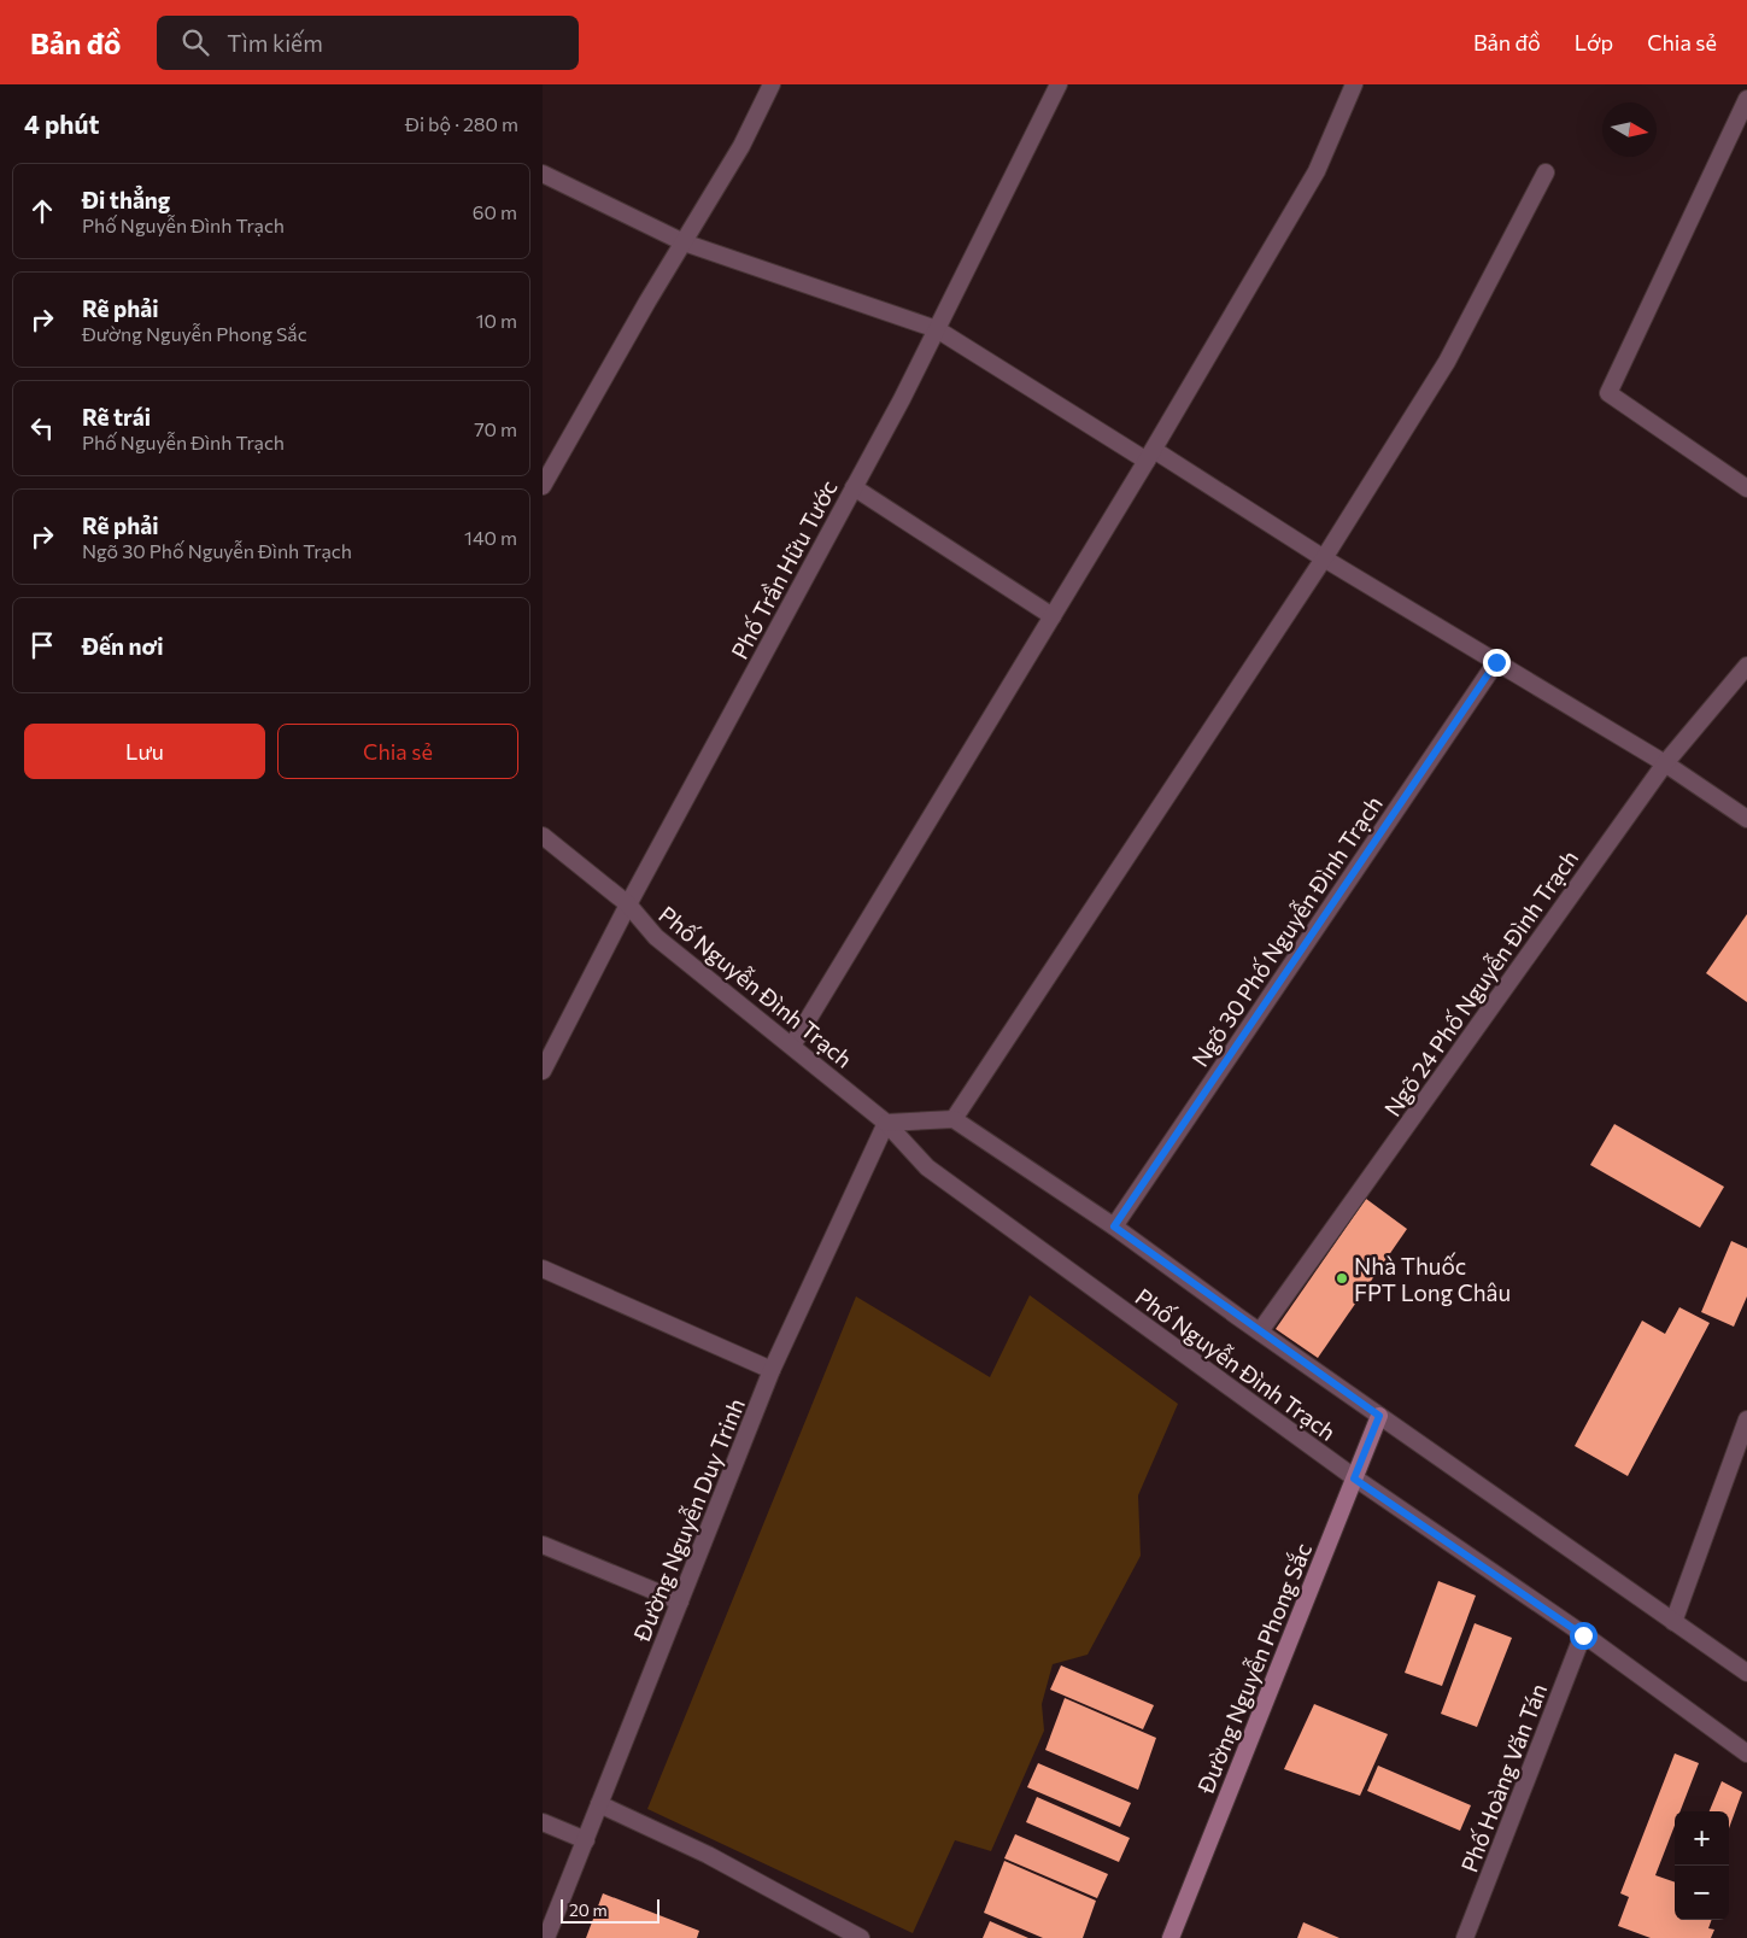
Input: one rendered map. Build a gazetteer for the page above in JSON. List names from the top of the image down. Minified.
{"streets":{"main road":["Đường Nguyễn Phong Sắc"],"street":["Phố Trần Hữu Tước","Ngõ 30 Phố Nguyễn Đình Trạch","Ngõ 24 Phố Nguyễn Đình Trạch","Phố Nguyễn Đình Trạch","Đường Nguyễn Duy Trinh","Phố Hoàng Văn Tán"]},"crossings":[["Phố Trần Hữu Tước","Phố Nguyễn Đình Trạch"],["Ngõ 30 Phố Nguyễn Đình Trạch","Phố Nguyễn Đình Trạch"],["Ngõ 24 Phố Nguyễn Đình Trạch","Phố Nguyễn Đình Trạch"],["Phố Nguyễn Đình Trạch","Đường Nguyễn Duy Trinh"],["Phố Nguyễn Đình Trạch","Đường Nguyễn Phong Sắc"],["Phố Nguyễn Đình Trạch","Phố Hoàng Văn Tán"]],"places":["Nhà Thuốc FPT Long Châu"],"scale_bar":"20 m","north":"right","page":{"header":"Bản đồ","search":"Tìm kiếm","nav":["Bản đồ","Lớp","Chia sẻ"],"heading":["4 phút","Đi bộ · 280 m"],"list":[["Đi thẳng","Phố Nguyễn Đình Trạch","60 m"],["Rẽ phải","Đường Nguyễn Phong Sắc","10 m"],["Rẽ trái","Phố Nguyễn Đình Trạch","70 m"],["Rẽ phải","Ngõ 30 Phố Nguyễn Đình Trạch","140 m"],"Đến nơi"],"buttons":["Lưu","Chia sẻ"],"map_buttons":["+","−"],"scale":"20 m"}}
